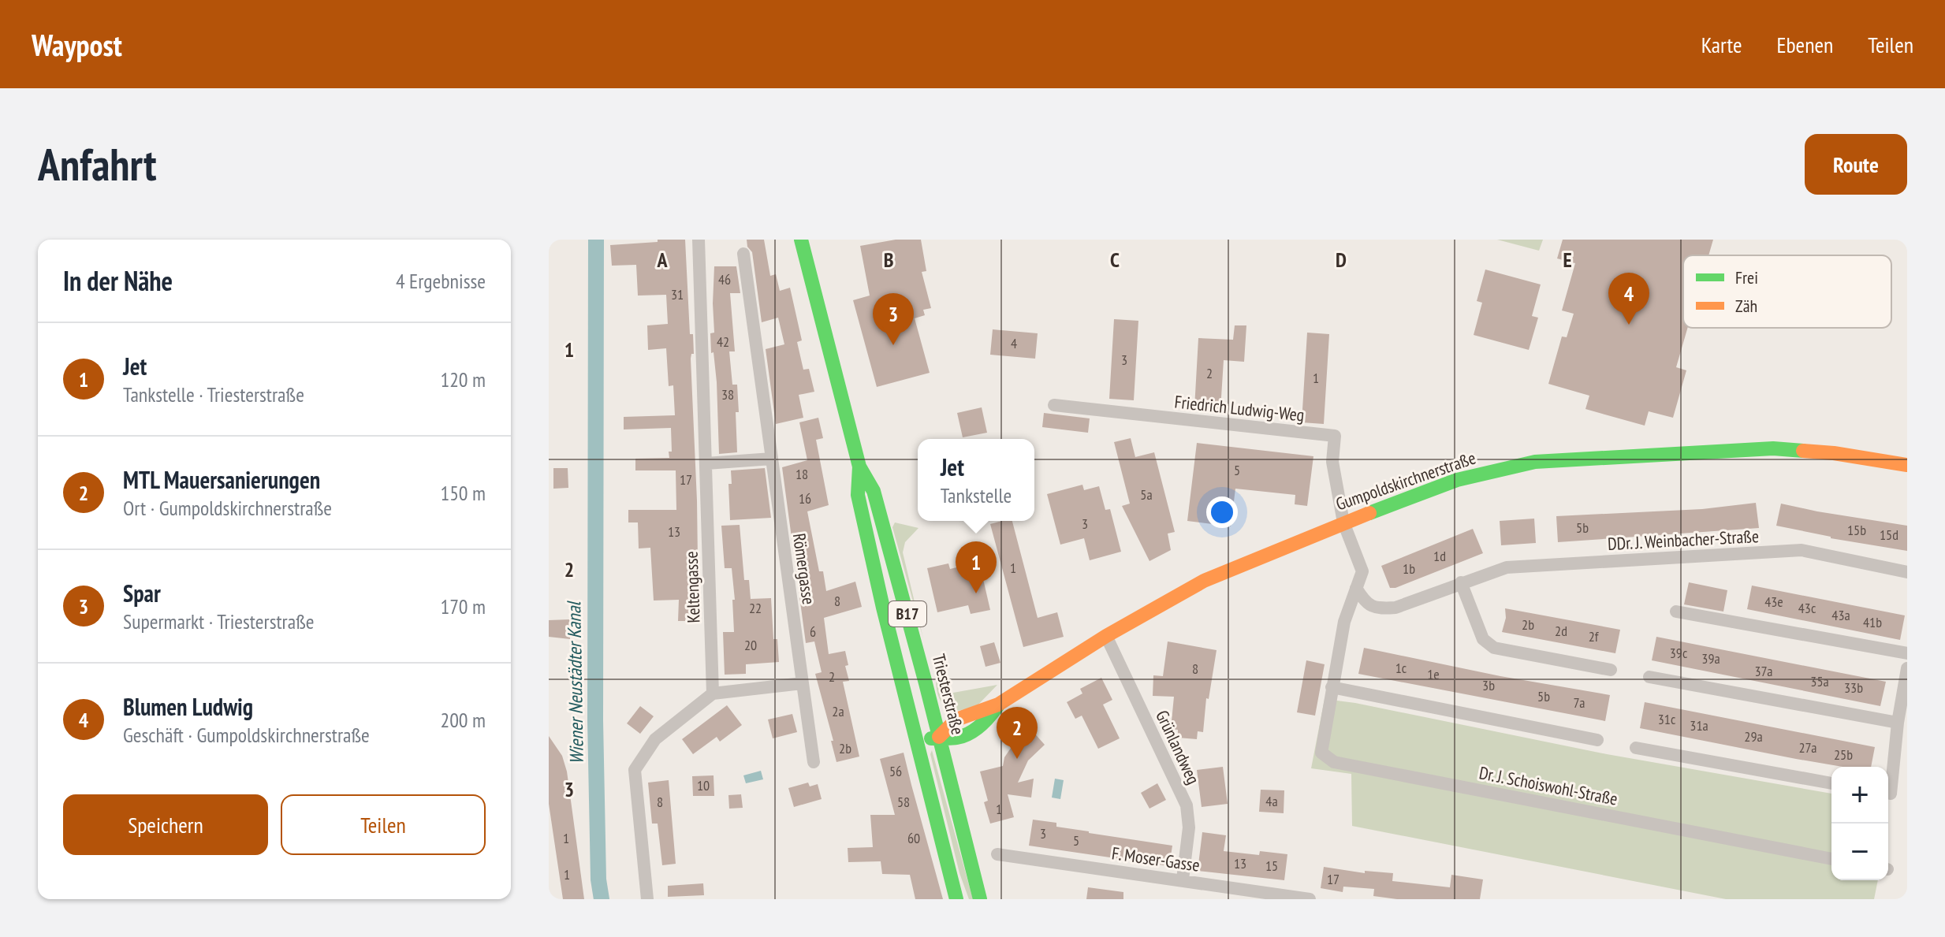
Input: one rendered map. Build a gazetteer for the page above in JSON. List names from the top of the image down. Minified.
{"streets":{"main road":["Gumpoldskirchnerstraße","B17","Triesterstraße"],"street":["Friedrich Ludwig-Weg","DDr. J. Weinbacher-Straße","Römergasse","Keltengasse","Grünlandweg","Dr. J. Schoiswohl-Straße","F. Moser-Gasse"]},"crossings":[["Friedrich Ludwig-Weg","Gumpoldskirchnerstraße"],["Friedrich Ludwig-Weg","Dr. J. Schoiswohl-Straße"],["Gumpoldskirchnerstraße","Triesterstraße"],["Gumpoldskirchnerstraße","Grünlandweg"],["Gumpoldskirchnerstraße","Dr. J. Schoiswohl-Straße"],["DDr. J. Weinbacher-Straße","Dr. J. Schoiswohl-Straße"],["Grünlandweg","F. Moser-Gasse"]],"water":["Wiener Neustädter Kanal"],"house_numbers":["46","31","42","4","3","2","1","38","5","18","17","5a","16","3","5b","15b","13","15d","1d","1","1b","8","43e","22","43c","43a","41b","2b","2d","6","2f","20","39c","39a","1c","8","37a","1e","2","35a","3b","33b","5b","7a","2a","31c","31a","29a","27a","2b","25b","56","10","4a","8","58","1","3","1","60","5","13","15","1","17"],"legend":["Frei","Zäh"],"page":{"header":"Waypost","nav":["Karte","Ebenen","Teilen"],"buttons":["Route",["Speichern","Teilen"]],"title":"Anfahrt","heading":["In der Nähe","4 Ergebnisse"],"pins":["4","3","1","2"],"list":[{"mark":"1","name":"Jet","note":"Tankstelle · Triesterstraße","value":"120 m"},{"mark":"2","name":"MTL Mauersanierungen","note":"Ort · Gumpoldskirchnerstraße","value":"150 m"},{"mark":"3","name":"Spar","note":"Supermarkt · Triesterstraße","value":"170 m"},{"mark":"4","name":"Blumen Ludwig","note":"Geschäft · Gumpoldskirchnerstraße","value":"200 m"}],"popup":["Jet","Tankstelle"],"map_buttons":["+","−"]},"grid":{"columns":["A","B","C","D","E"],"rows":["1","2","3"]}}
